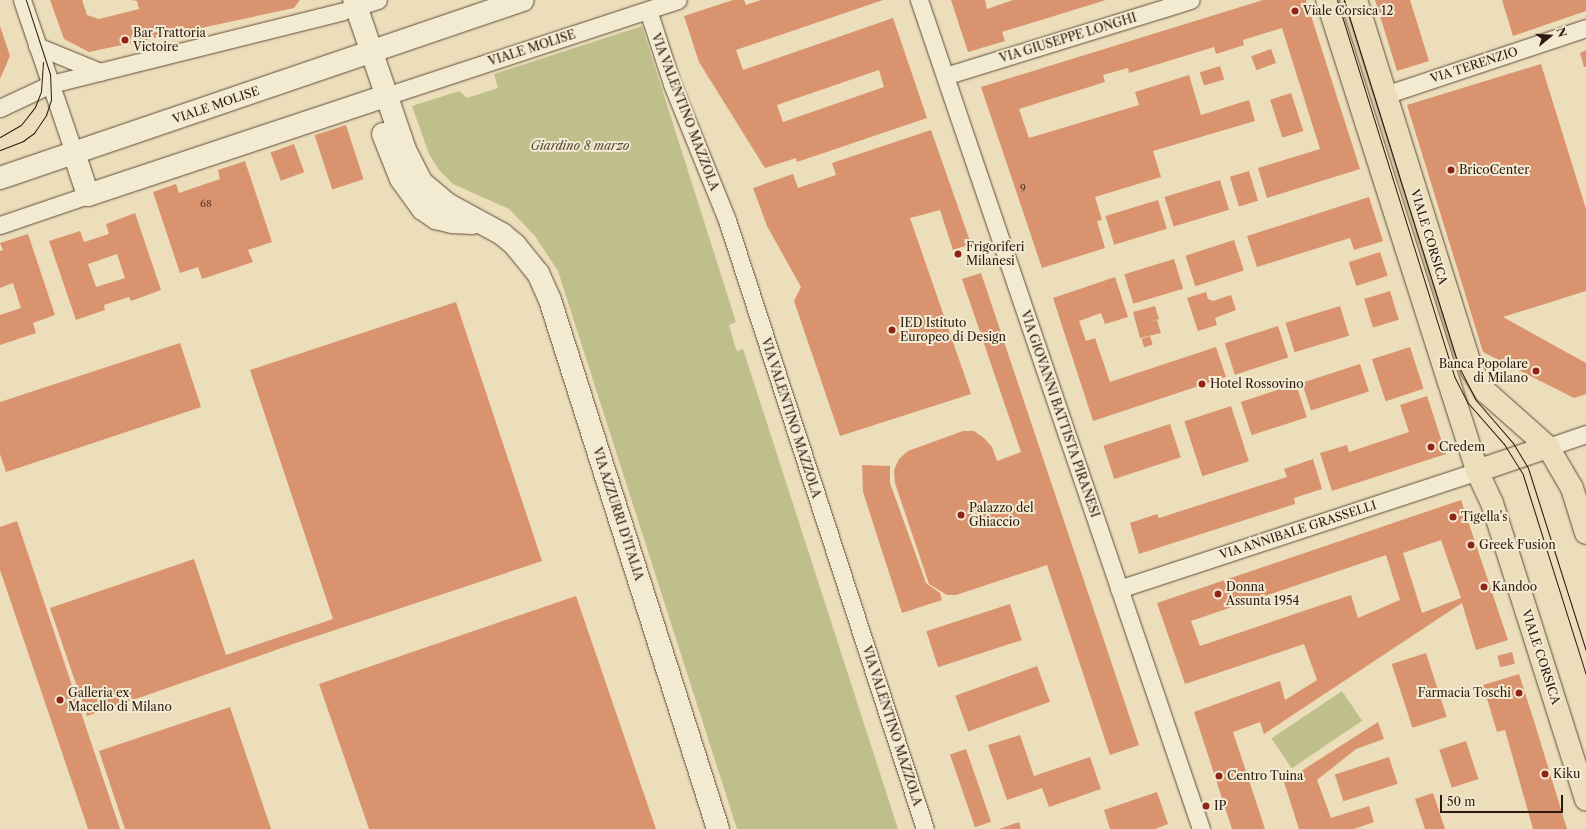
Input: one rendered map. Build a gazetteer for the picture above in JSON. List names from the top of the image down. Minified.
{"streets":{"main road":["VIALE CORSICA"],"street":["VIA GIUSEPPE LONGHI","VIALE MOLISE","VIA TERENZIO","VIA VALENTINO MAZZOLA","VIA GIOVANNI BATTISTA PIRANESI","VIA AZZURRI D'ITALIA","VIA ANNIBALE GRASSELLI"]},"crossings":[["VIA GIUSEPPE LONGHI","VIA GIOVANNI BATTISTA PIRANESI"],["VIALE MOLISE","VIA VALENTINO MAZZOLA"],["VIALE MOLISE","VIA AZZURRI D'ITALIA"],["VIA TERENZIO","VIALE CORSICA"],["VIALE CORSICA","VIA ANNIBALE GRASSELLI"],["VIA GIOVANNI BATTISTA PIRANESI","VIA ANNIBALE GRASSELLI"]],"parks":["Giardino 8 marzo"],"places":["Viale Corsica 12","Bar Trattoria Victoire","BricoCenter","Frigoriferi Milanesi","IED Istituto Europeo di Design","Banca Popolare di Milano","Hotel Rossovino","Credem","Palazzo del Ghiaccio","Tigella's","Greek Fusion","Kandoo","Donna Assunta 1954","Farmacia Toschi","Galleria ex Macello di Milano","Kiku","Centro Tuina","IP"],"house_numbers":["9","68"],"scale_bar":"50 m","north":"right"}
